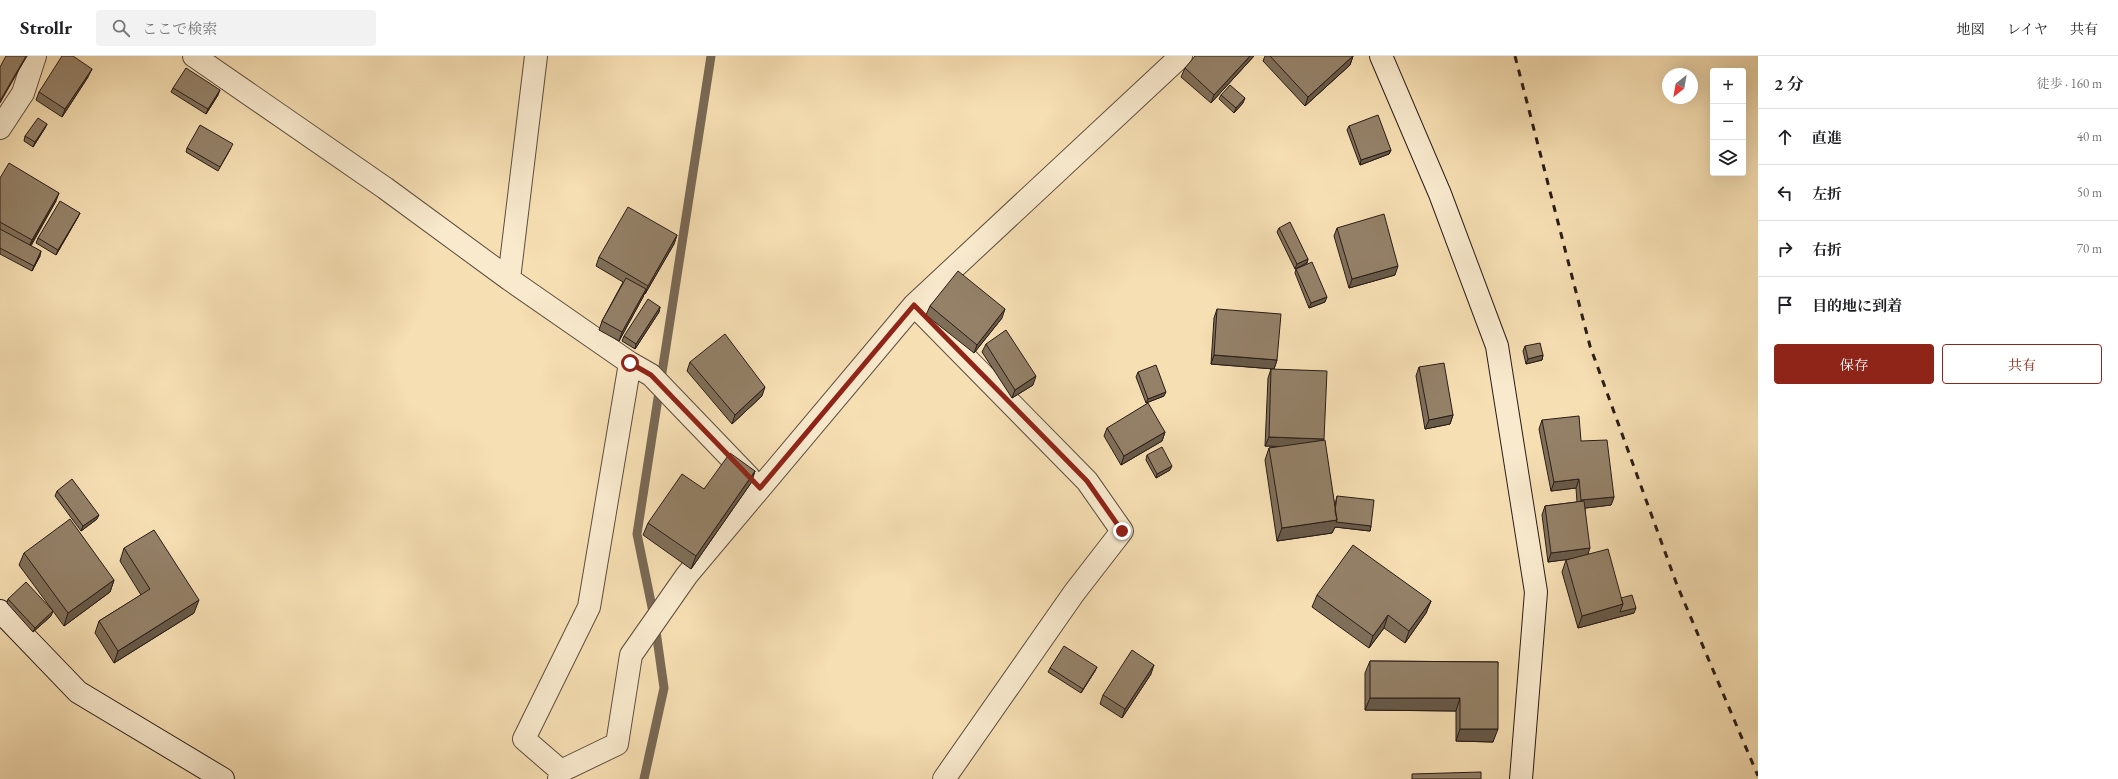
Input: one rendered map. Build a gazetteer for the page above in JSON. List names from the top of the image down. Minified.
{"north":"bottom left","page":{"header":"Strollr","search":"ここで検索","nav":["地図","レイヤ","共有"],"heading":["2 分","徒歩 · 160 m"],"map_buttons":["+","−"],"list":[["直進","40 m"],["左折","50 m"],["右折","70 m"],"目的地に到着"],"buttons":["保存","共有"]}}
